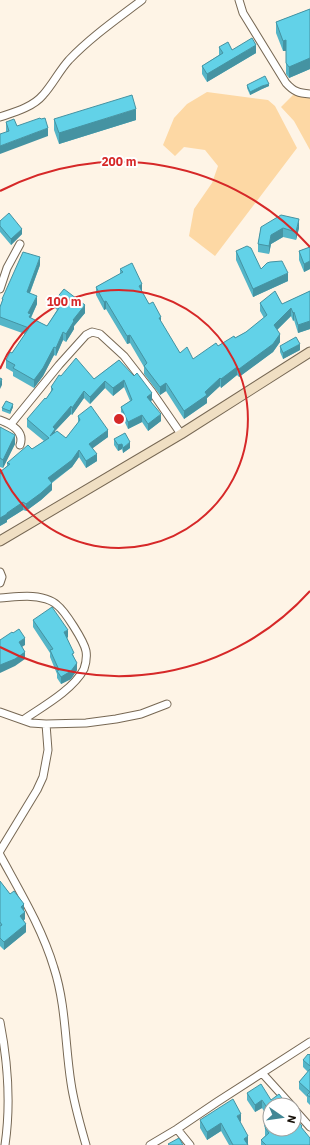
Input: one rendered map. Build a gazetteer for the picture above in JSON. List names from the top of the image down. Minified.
{"north":"right","rings":["200 m","100 m"]}
